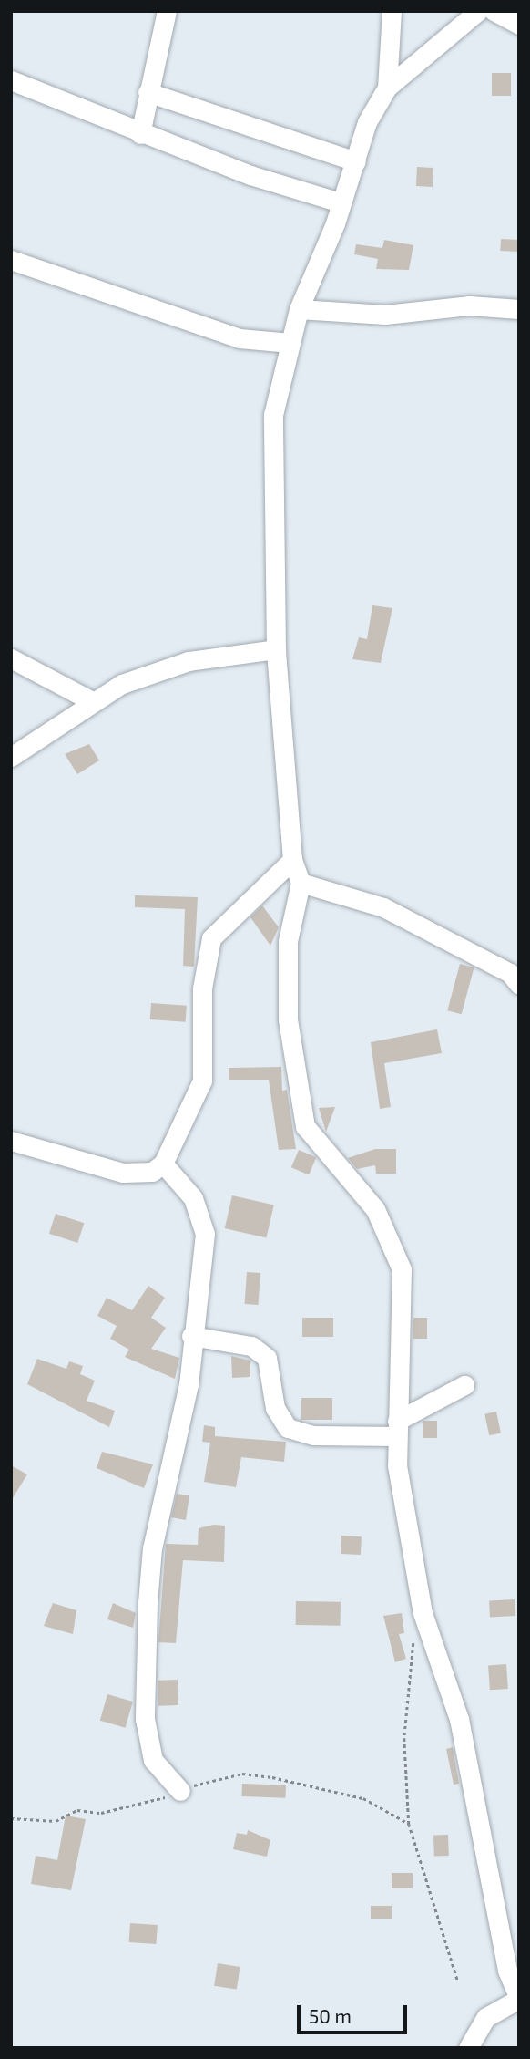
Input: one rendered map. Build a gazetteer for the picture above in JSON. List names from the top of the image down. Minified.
{"scale_bar":"50 m"}
